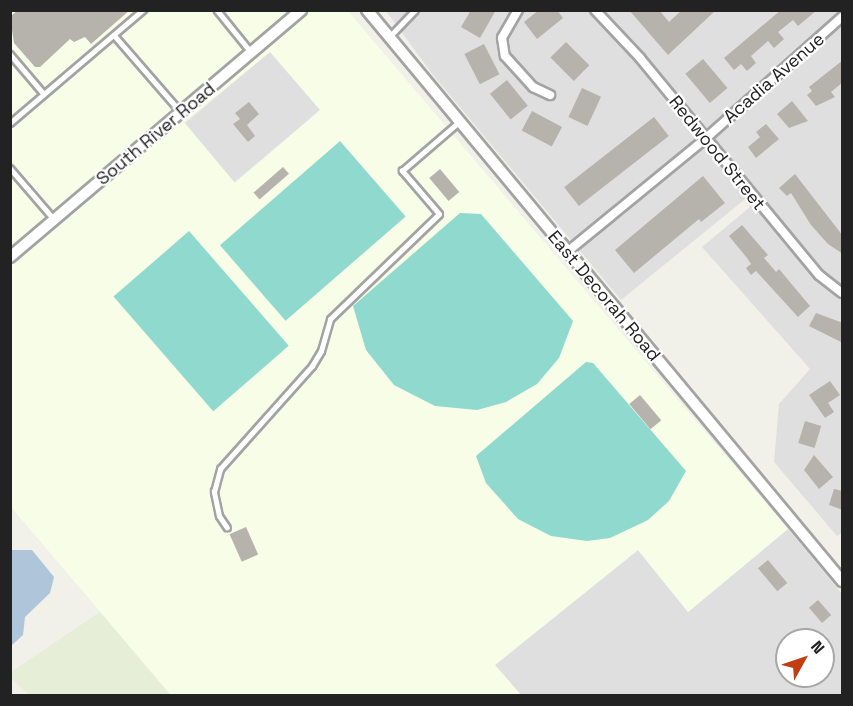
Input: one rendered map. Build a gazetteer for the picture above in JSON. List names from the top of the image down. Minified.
{"streets":{"street":["Acadia Avenue","South River Road","Redwood Street","East Decorah Road"]},"crossings":[["Acadia Avenue","Redwood Street"],["Acadia Avenue","East Decorah Road"]],"north":"top right"}
